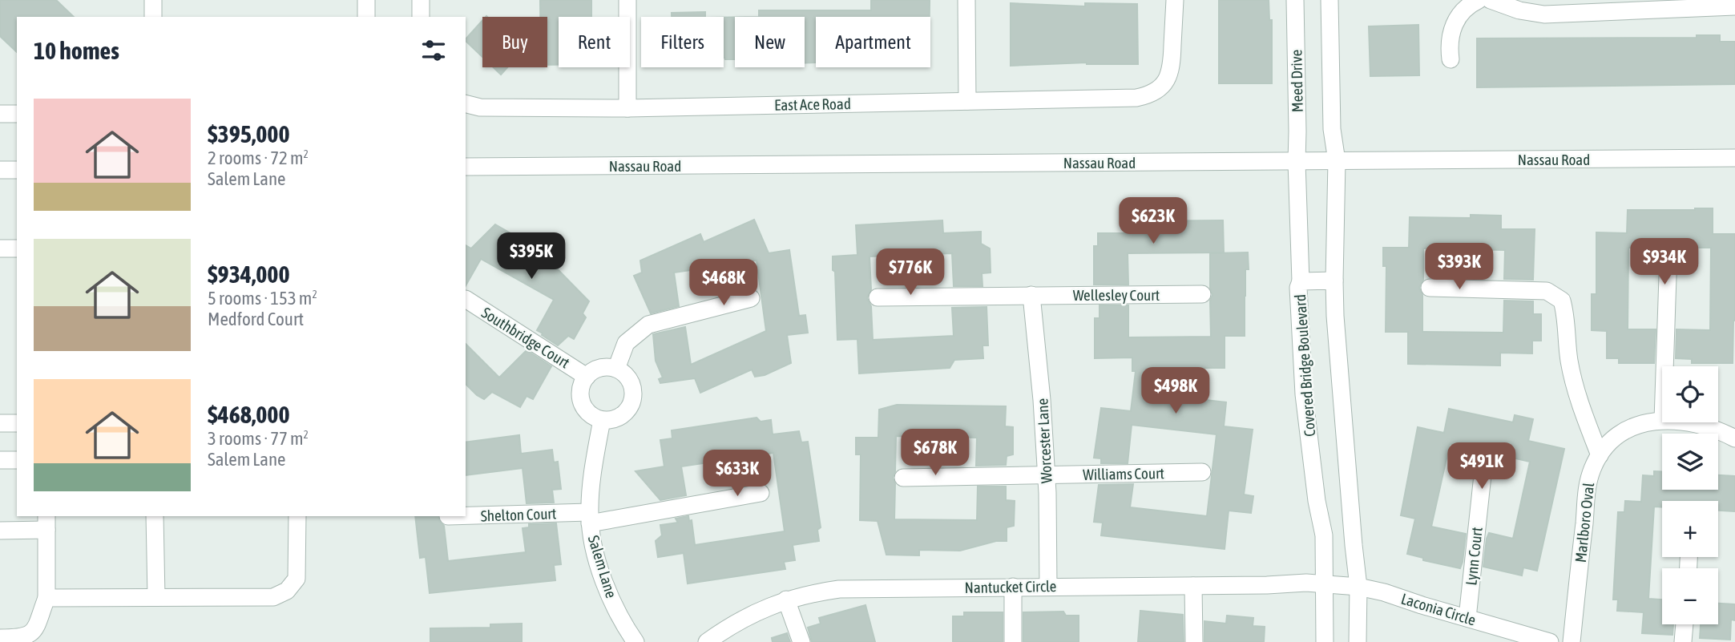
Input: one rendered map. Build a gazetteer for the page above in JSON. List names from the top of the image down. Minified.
{"streets":{"street":["Meed Drive","East Ace Road","Nassau Road","Wellesley Court","Southbridge Court","Covered Bridge Boulevard","Worcester Lane","Williams Court","Shelton Court","Marlboro Oval","Lynn Court","Salem Lane","Nantucket Circle","Laconia Circle"]},"crossings":[["Meed Drive","Nassau Road"],["Meed Drive","Covered Bridge Boulevard"],["Wellesley Court","Worcester Lane"],["Southbridge Court","Salem Lane"],["Covered Bridge Boulevard","Nantucket Circle"],["Covered Bridge Boulevard","Laconia Circle"],["Worcester Lane","Williams Court"],["Worcester Lane","Nantucket Circle"],["Shelton Court","Salem Lane"],["Lynn Court","Laconia Circle"],["Nantucket Circle","Laconia Circle"]],"page":{"chip":["Buy","Rent","Filters","New","Apartment"],"heading":"10 homes","list":[{"name":"$395,000","note":"2 rooms · 72 m² · Salem Lane"},{"name":"$934,000","note":"5 rooms · 153 m² · Medford Court"},{"name":"$468,000","note":"3 rooms · 77 m² · Salem Lane"}],"price":["$623K","$395K","$934K","$393K","$776K","$468K","$498K","$678K","$491K","$633K"],"map_buttons":["+","−"]}}
